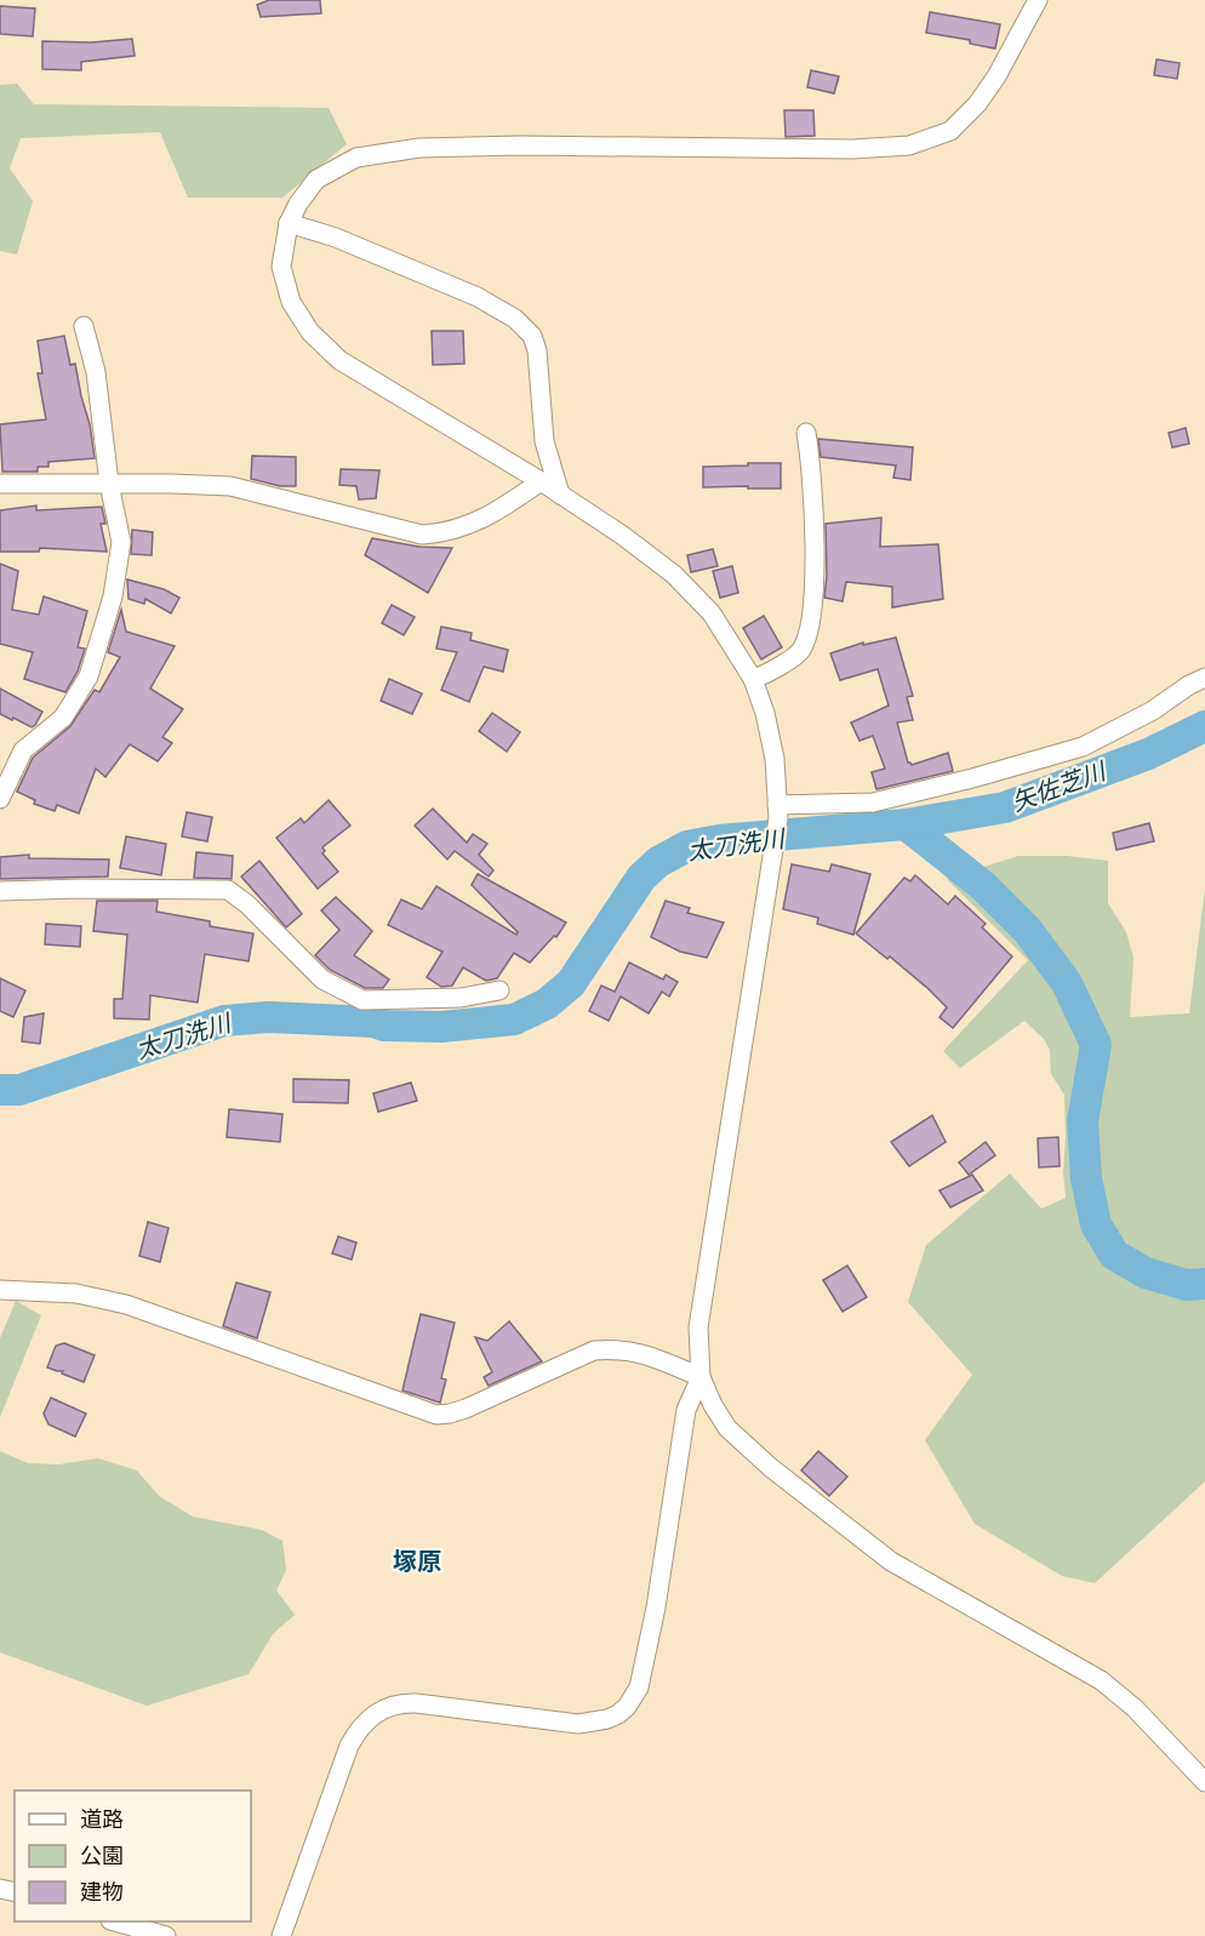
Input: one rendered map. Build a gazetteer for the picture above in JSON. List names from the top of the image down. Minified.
{"districts":["塚原"],"water":["矢佐芝川","太刀洗川"],"legend":["道路","公園","建物"]}
